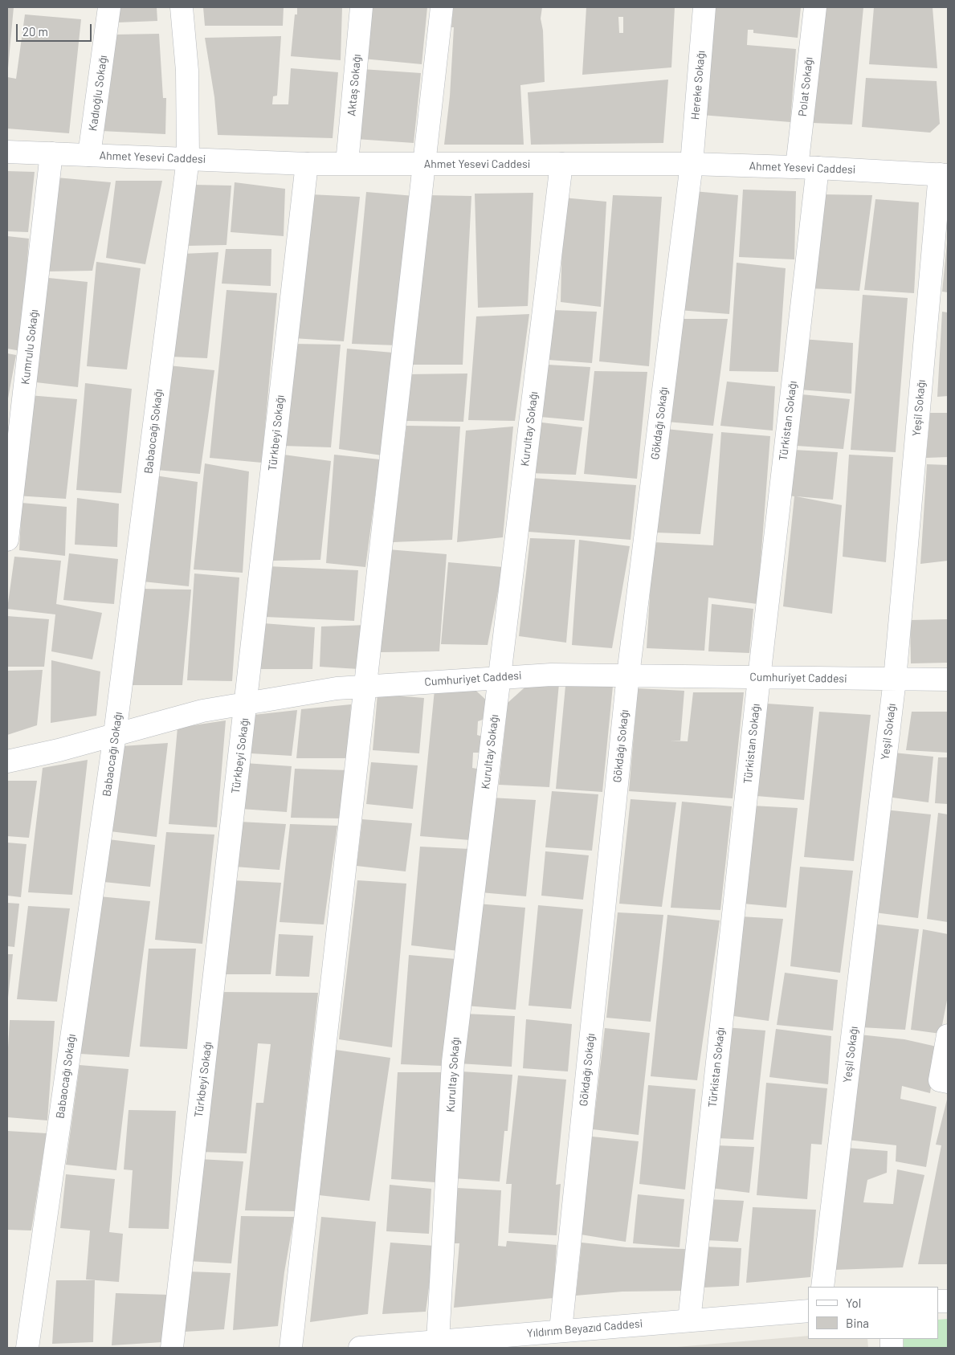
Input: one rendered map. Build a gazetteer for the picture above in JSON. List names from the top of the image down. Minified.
{"streets":{"street":["Aktaş Sokağı","Hereke Sokağı","Polat Sokağı","Kadıoğlu Sokağı","Ahmet Yesevi Caddesi","Kumrulu Sokağı","Yeşil Sokağı","Türkistan Sokağı","Gökdağı Sokağı","Kurultay Sokağı","Babaocağı Sokağı","Türkbeyi Sokağı","Cumhuriyet Caddesi","Yıldırım Beyazıd Caddesi"]},"crossings":[["Aktaş Sokağı","Ahmet Yesevi Caddesi"],["Hereke Sokağı","Ahmet Yesevi Caddesi"],["Hereke Sokağı","Gökdağı Sokağı"],["Polat Sokağı","Ahmet Yesevi Caddesi"],["Polat Sokağı","Türkistan Sokağı"],["Kadıoğlu Sokağı","Ahmet Yesevi Caddesi"],["Ahmet Yesevi Caddesi","Kumrulu Sokağı"],["Ahmet Yesevi Caddesi","Yeşil Sokağı"],["Ahmet Yesevi Caddesi","Türkistan Sokağı"],["Ahmet Yesevi Caddesi","Gökdağı Sokağı"],["Ahmet Yesevi Caddesi","Kurultay Sokağı"],["Ahmet Yesevi Caddesi","Babaocağı Sokağı"],["Ahmet Yesevi Caddesi","Türkbeyi Sokağı"],["Yeşil Sokağı","Cumhuriyet Caddesi"],["Türkistan Sokağı","Cumhuriyet Caddesi"],["Türkistan Sokağı","Yıldırım Beyazıd Caddesi"],["Gökdağı Sokağı","Cumhuriyet Caddesi"],["Gökdağı Sokağı","Yıldırım Beyazıd Caddesi"],["Kurultay Sokağı","Cumhuriyet Caddesi"],["Kurultay Sokağı","Yıldırım Beyazıd Caddesi"],["Babaocağı Sokağı","Cumhuriyet Caddesi"],["Türkbeyi Sokağı","Cumhuriyet Caddesi"]],"legend":["Yol","Bina"],"scale_bar":"20 m"}
